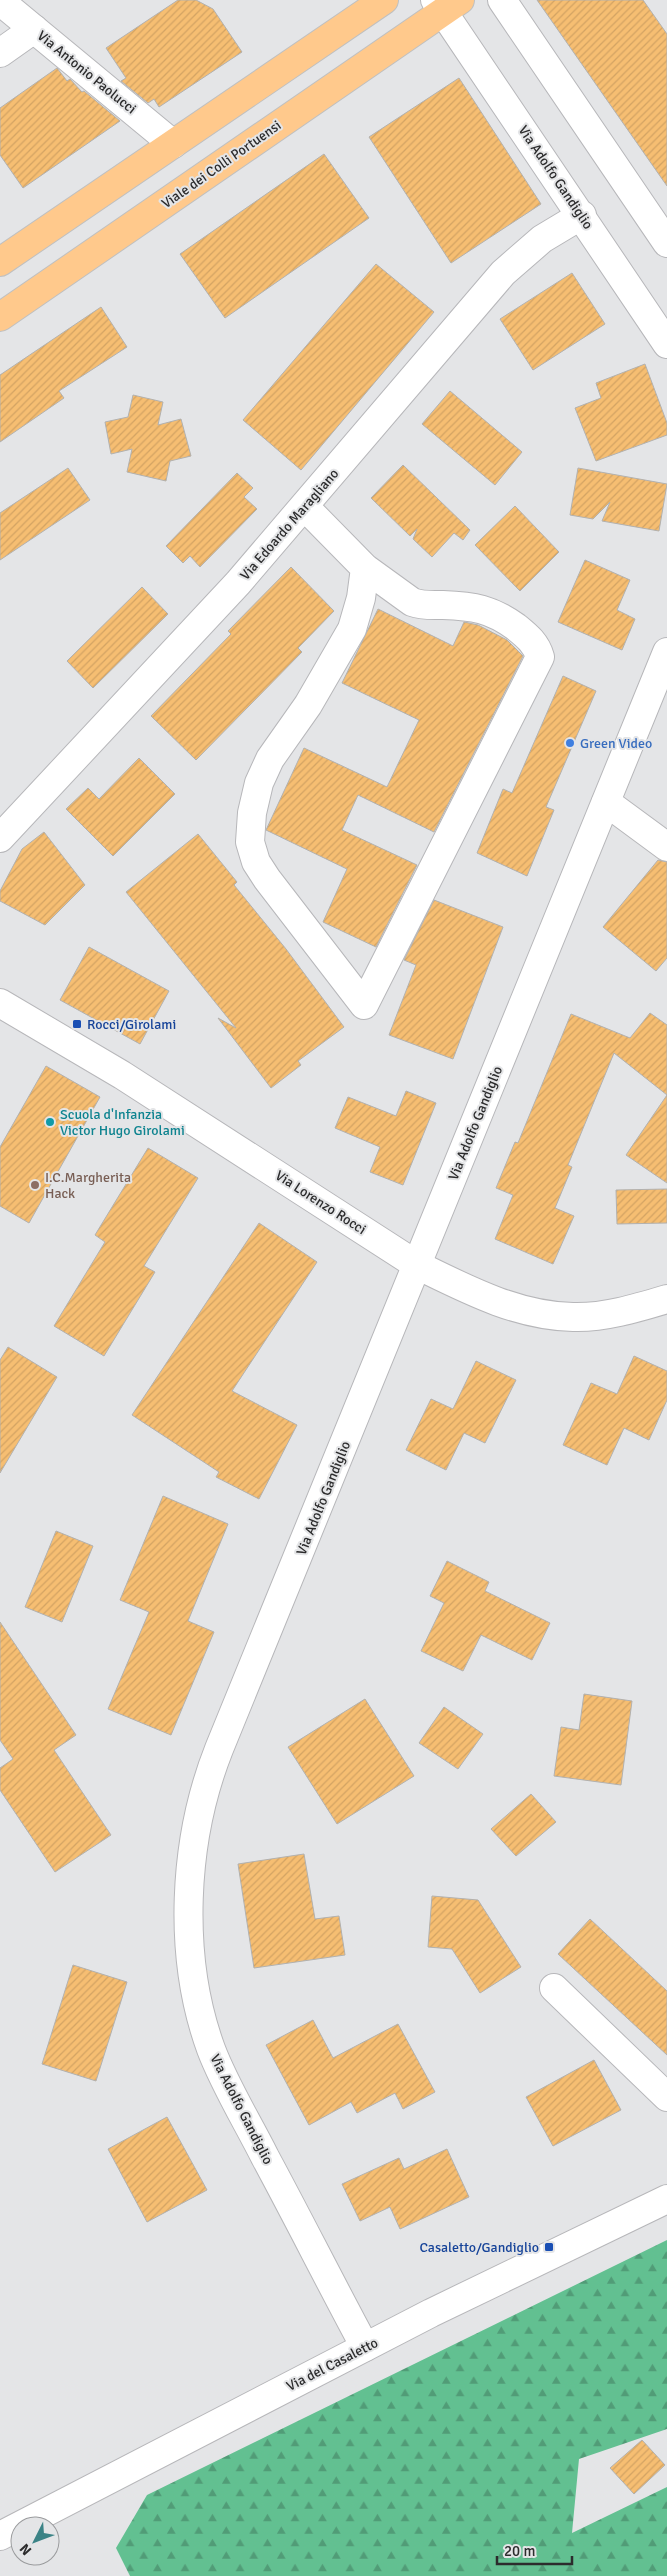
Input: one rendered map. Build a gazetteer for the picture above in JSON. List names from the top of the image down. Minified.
{"streets":{"main road":["Viale dei Colli Portuensi"],"street":["Via Antonio Paolucci","Via Adolfo Gandiglio","Via Edoardo Maragliano","Via Lorenzo Rocci","Via del Casaletto"]},"crossings":[["Viale dei Colli Portuensi","Via Adolfo Gandiglio"],["Via Adolfo Gandiglio","Via Edoardo Maragliano"],["Via Adolfo Gandiglio","Via Lorenzo Rocci"],["Via Adolfo Gandiglio","Via del Casaletto"]],"places":{"other":["Green Video","Scuola d'Infanzia Victor Hugo Girolami","I.C.Margherita Hack"],"transit":["Rocci/Girolami","Casaletto/Gandiglio"]},"scale_bar":"20 m","north":"bottom left"}
